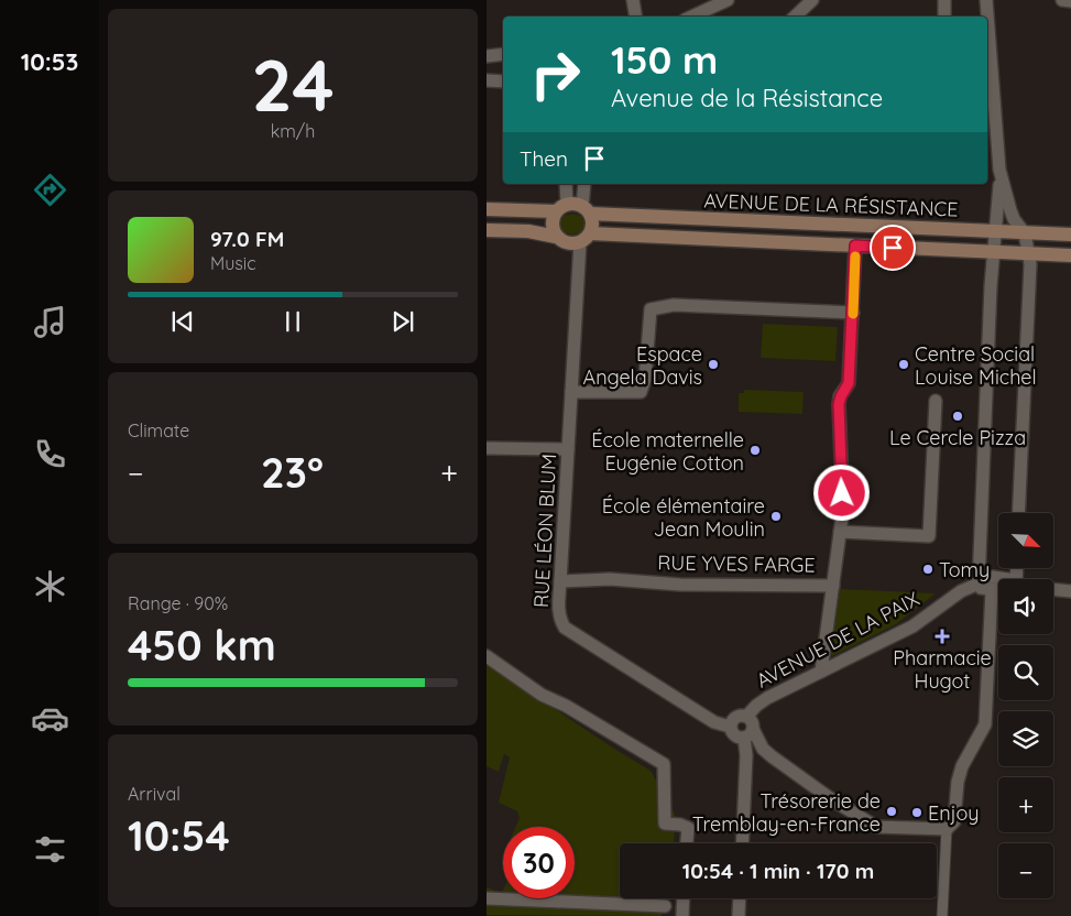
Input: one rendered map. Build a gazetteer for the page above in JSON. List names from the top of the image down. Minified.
{"streets":{"main road":["AVENUE DE LA RÉSISTANCE"],"street":["RUE LÉON BLUM","RUE YVES FARGE","AVENUE DE LA PAIX"]},"crossings":[["AVENUE DE LA RÉSISTANCE","RUE LÉON BLUM"],["AVENUE DE LA RÉSISTANCE","RUE YVES FARGE"],["RUE LÉON BLUM","RUE YVES FARGE"],["RUE LÉON BLUM","AVENUE DE LA PAIX"]],"places":{"other":["Espace Angela Davis","Centre Social Louise Michel","Le Cercle Pizza","École maternelle Eugénie Cotton","École élémentaire Jean Moulin","Tomy","Trésorerie de Tremblay-en-France","Enjoy"],"health":["Pharmacie Hugot"]},"north":"bottom right","page":{"tabs":"10:53","tile":[["24","km/h"],"Climate",["Range · 90%","450 km"],["Arrival","10:54"]],"turn":["150 m","Avenue de la Résistance"],"then":"Then","song":["97.0 FM","Music"],"heat":["−","23°","+"],"map_buttons":["+","−"],"limit":"30","trip":"10:54 · 1 min · 170 m"}}
